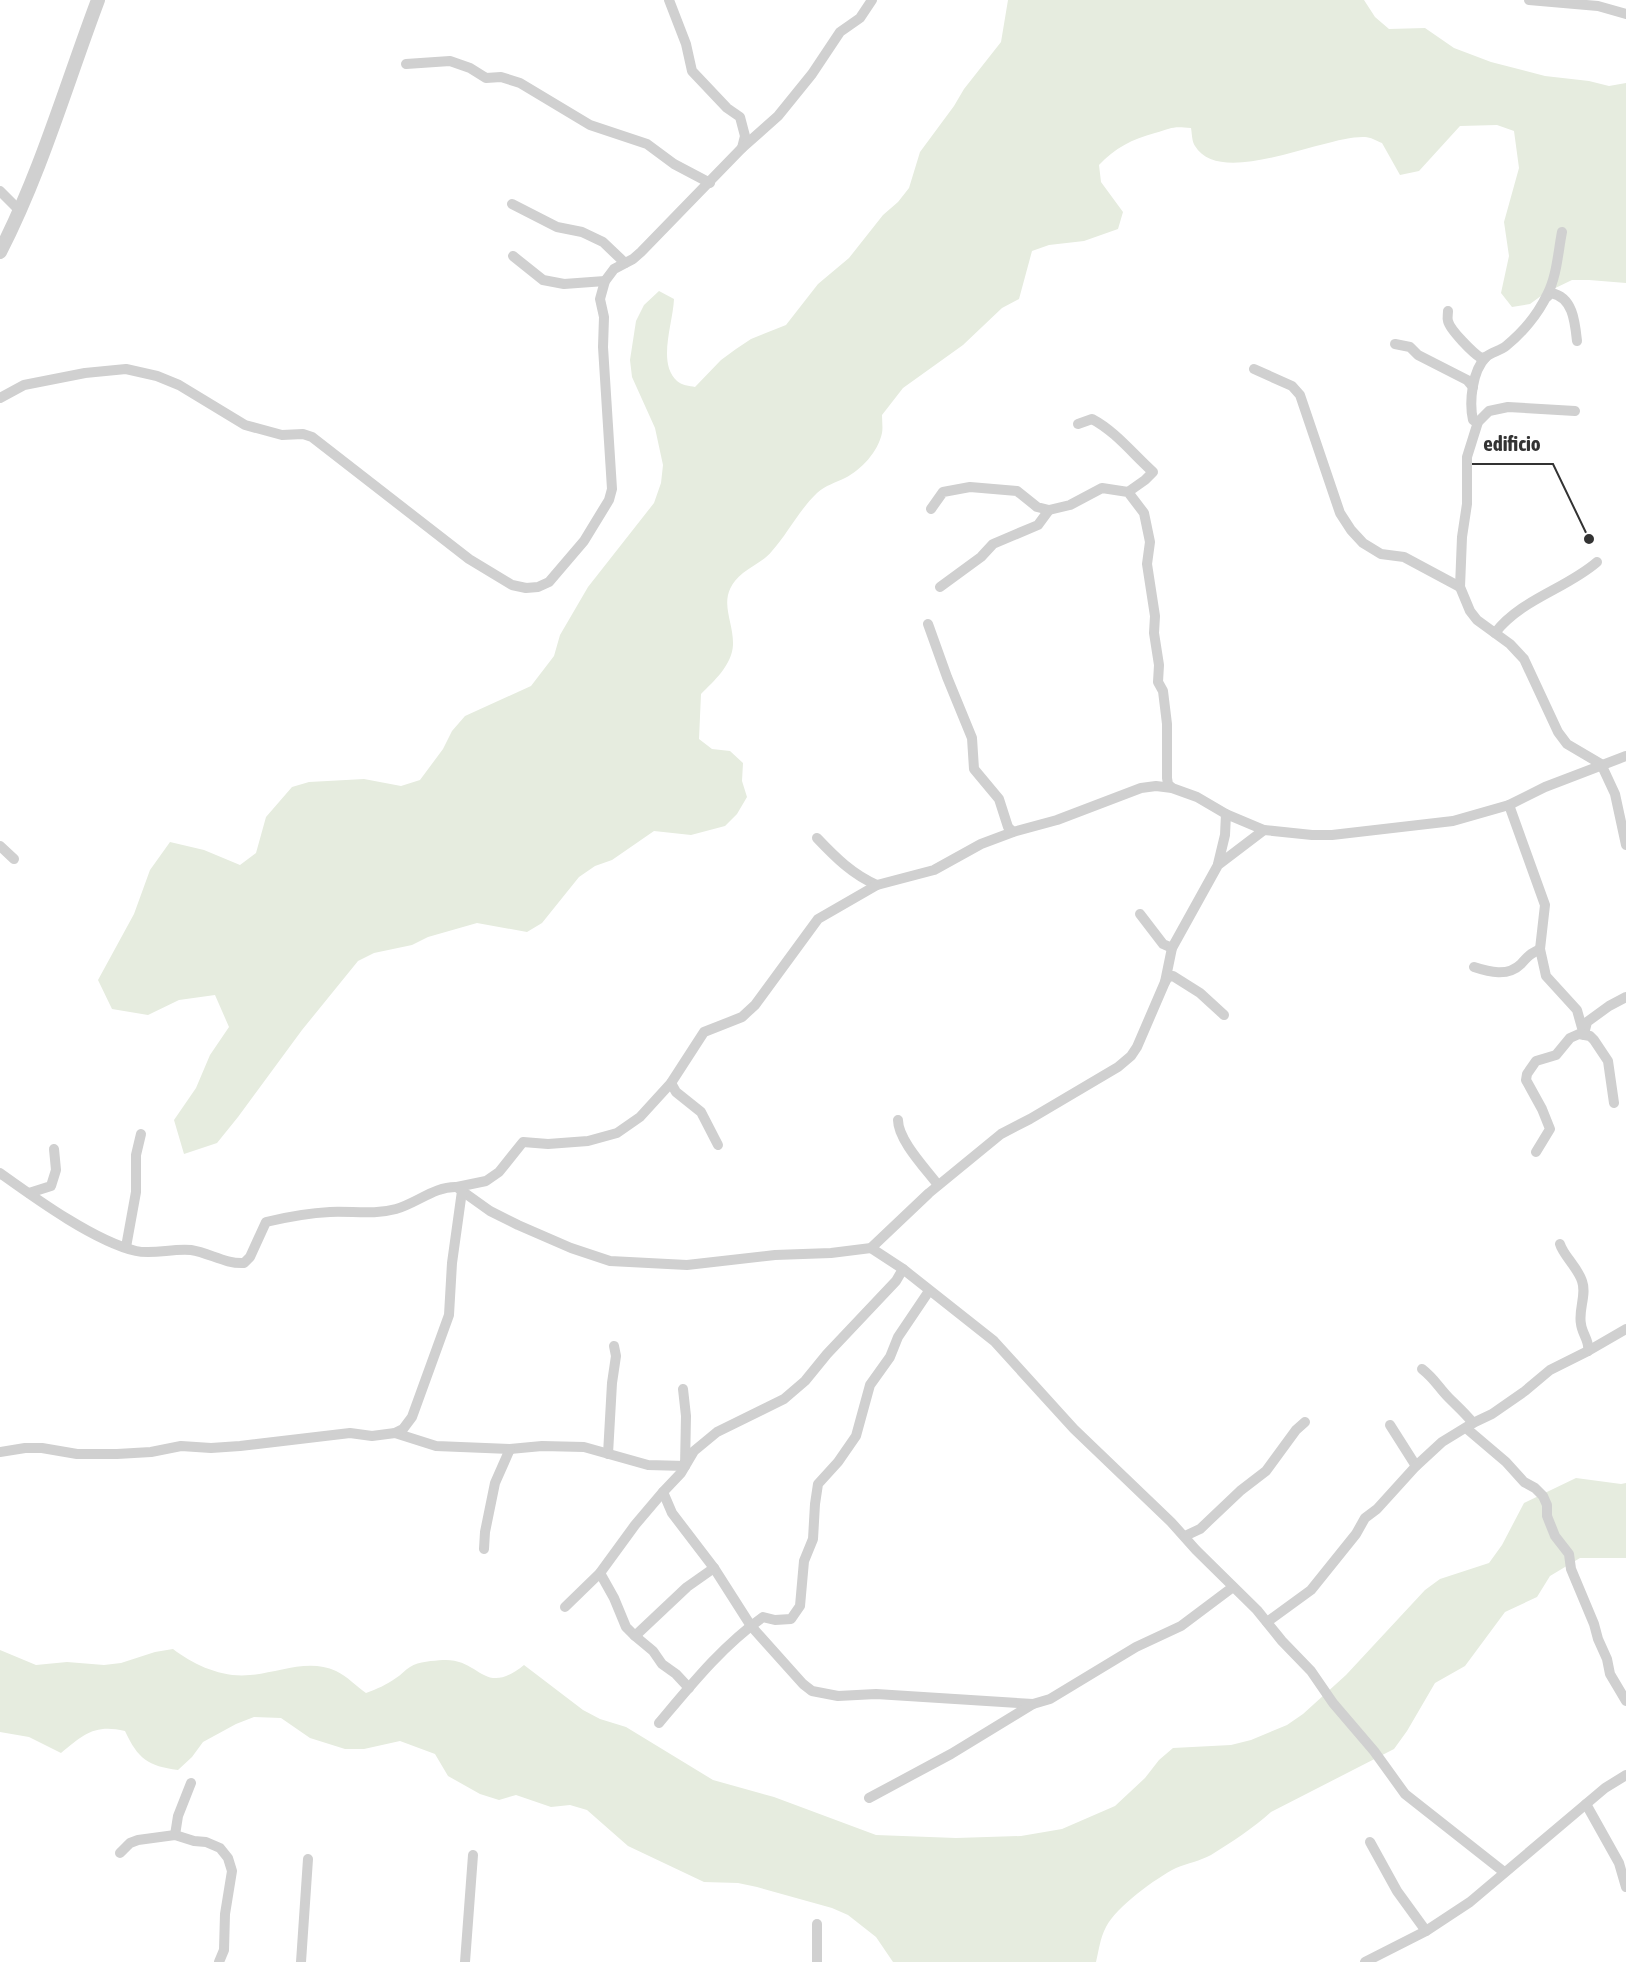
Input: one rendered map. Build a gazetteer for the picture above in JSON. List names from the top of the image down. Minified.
{"places":["edificio"]}
